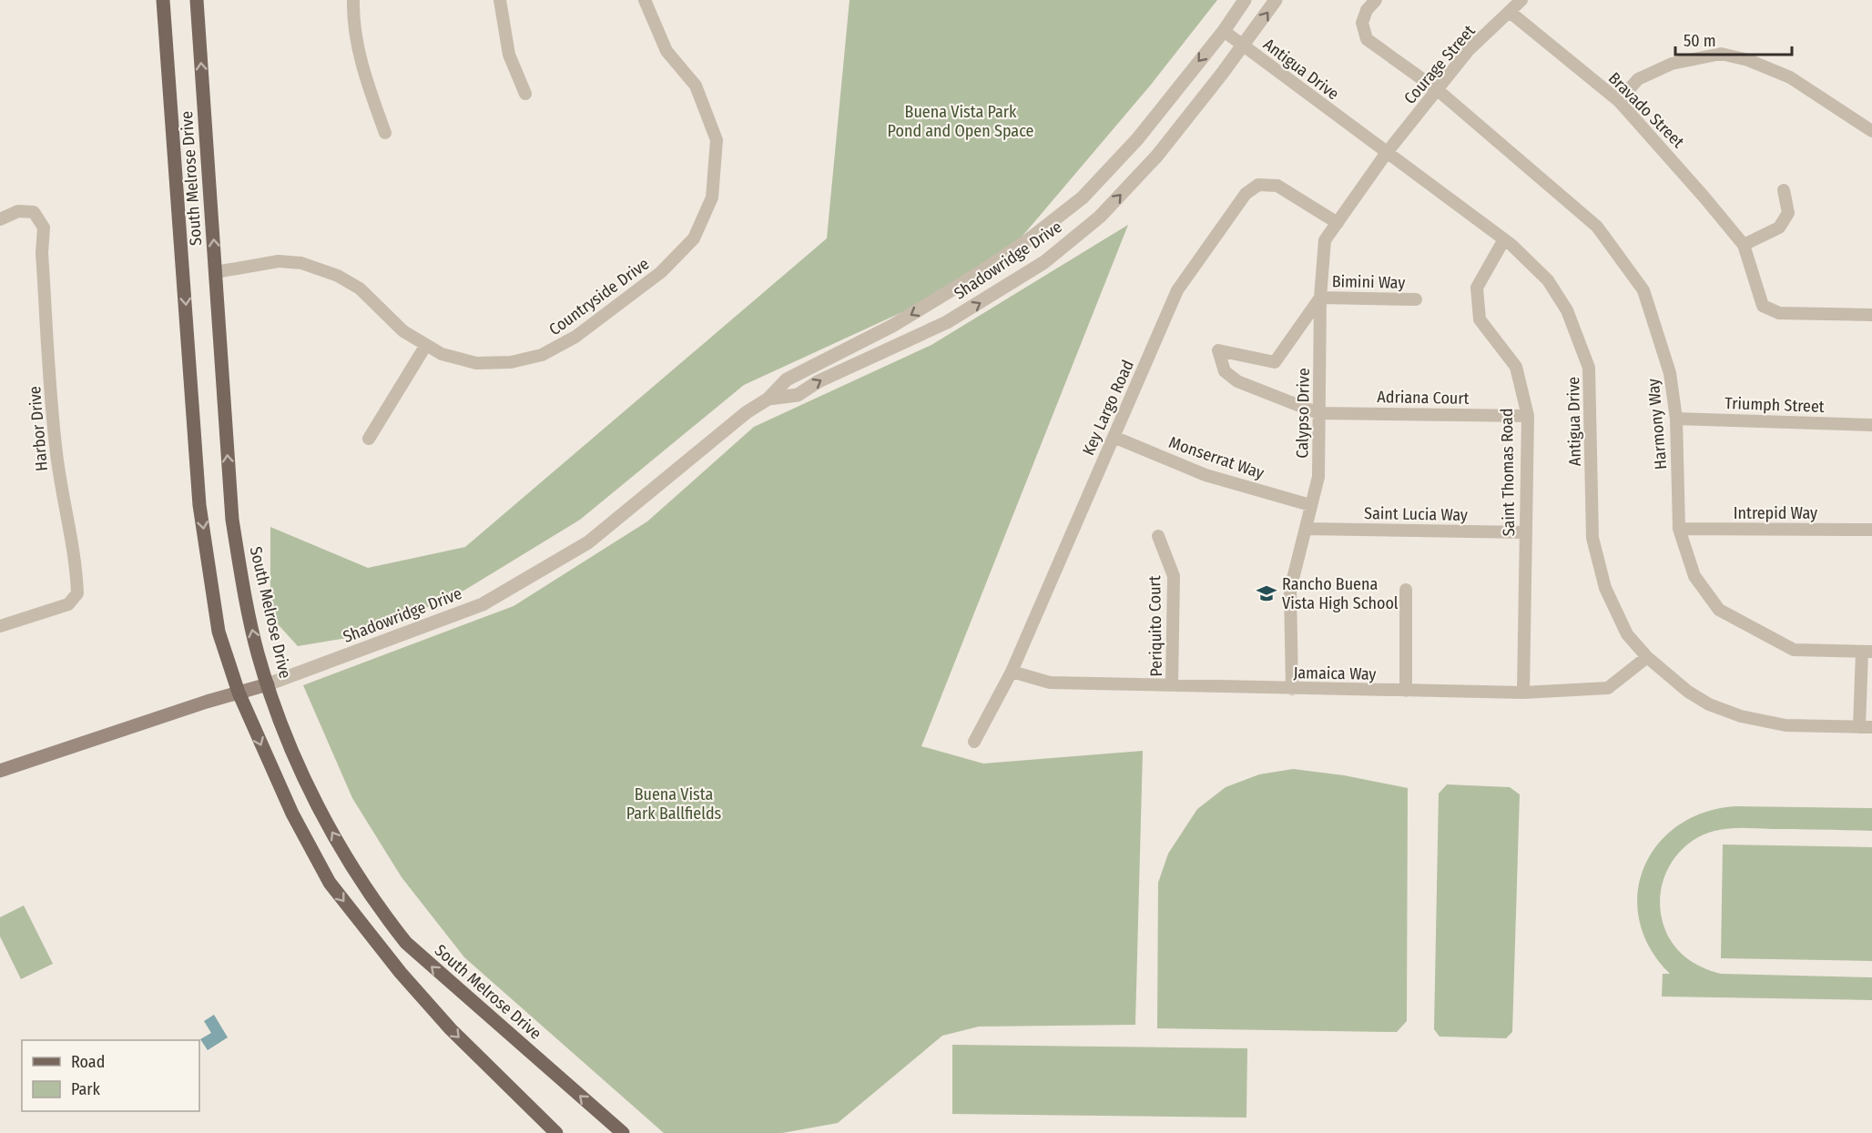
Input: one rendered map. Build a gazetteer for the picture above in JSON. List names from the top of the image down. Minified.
{"streets":{"main road":["South Melrose Drive","Shadowridge Drive"],"street":["Courage Street","Antigua Drive","Bravado Street","Bimini Way","Countryside Drive","Adriana Court","Triumph Street","Key Largo Road","Calypso Drive","Harmony Way","Harbor Drive","Monserrat Way","Saint Thomas Road","Intrepid Way","Saint Lucia Way","Periquito Court","Jamaica Way"]},"crossings":[["Courage Street","Antigua Drive"],["Courage Street","Bravado Street"],["Courage Street","Calypso Drive"],["Courage Street","Harmony Way"],["Antigua Drive","Shadowridge Drive"],["Antigua Drive","Calypso Drive"],["Antigua Drive","Harmony Way"],["Antigua Drive","Saint Thomas Road"],["Antigua Drive","Jamaica Way"],["South Melrose Drive","Shadowridge Drive"],["South Melrose Drive","Countryside Drive"],["Bimini Way","Calypso Drive"],["Adriana Court","Calypso Drive"],["Adriana Court","Saint Thomas Road"],["Triumph Street","Harmony Way"],["Key Largo Road","Calypso Drive"],["Key Largo Road","Monserrat Way"],["Key Largo Road","Jamaica Way"],["Calypso Drive","Monserrat Way"],["Calypso Drive","Saint Lucia Way"],["Calypso Drive","Jamaica Way"],["Harmony Way","Intrepid Way"],["Saint Thomas Road","Saint Lucia Way"],["Saint Thomas Road","Jamaica Way"],["Periquito Court","Jamaica Way"]],"parks":["Buena Vista Park Pond and Open Space","Buena Vista Park Ballfields"],"places":{"school or university":["Rancho Buena Vista High School"]},"legend":["Road","Park"],"scale_bar":"50 m"}
